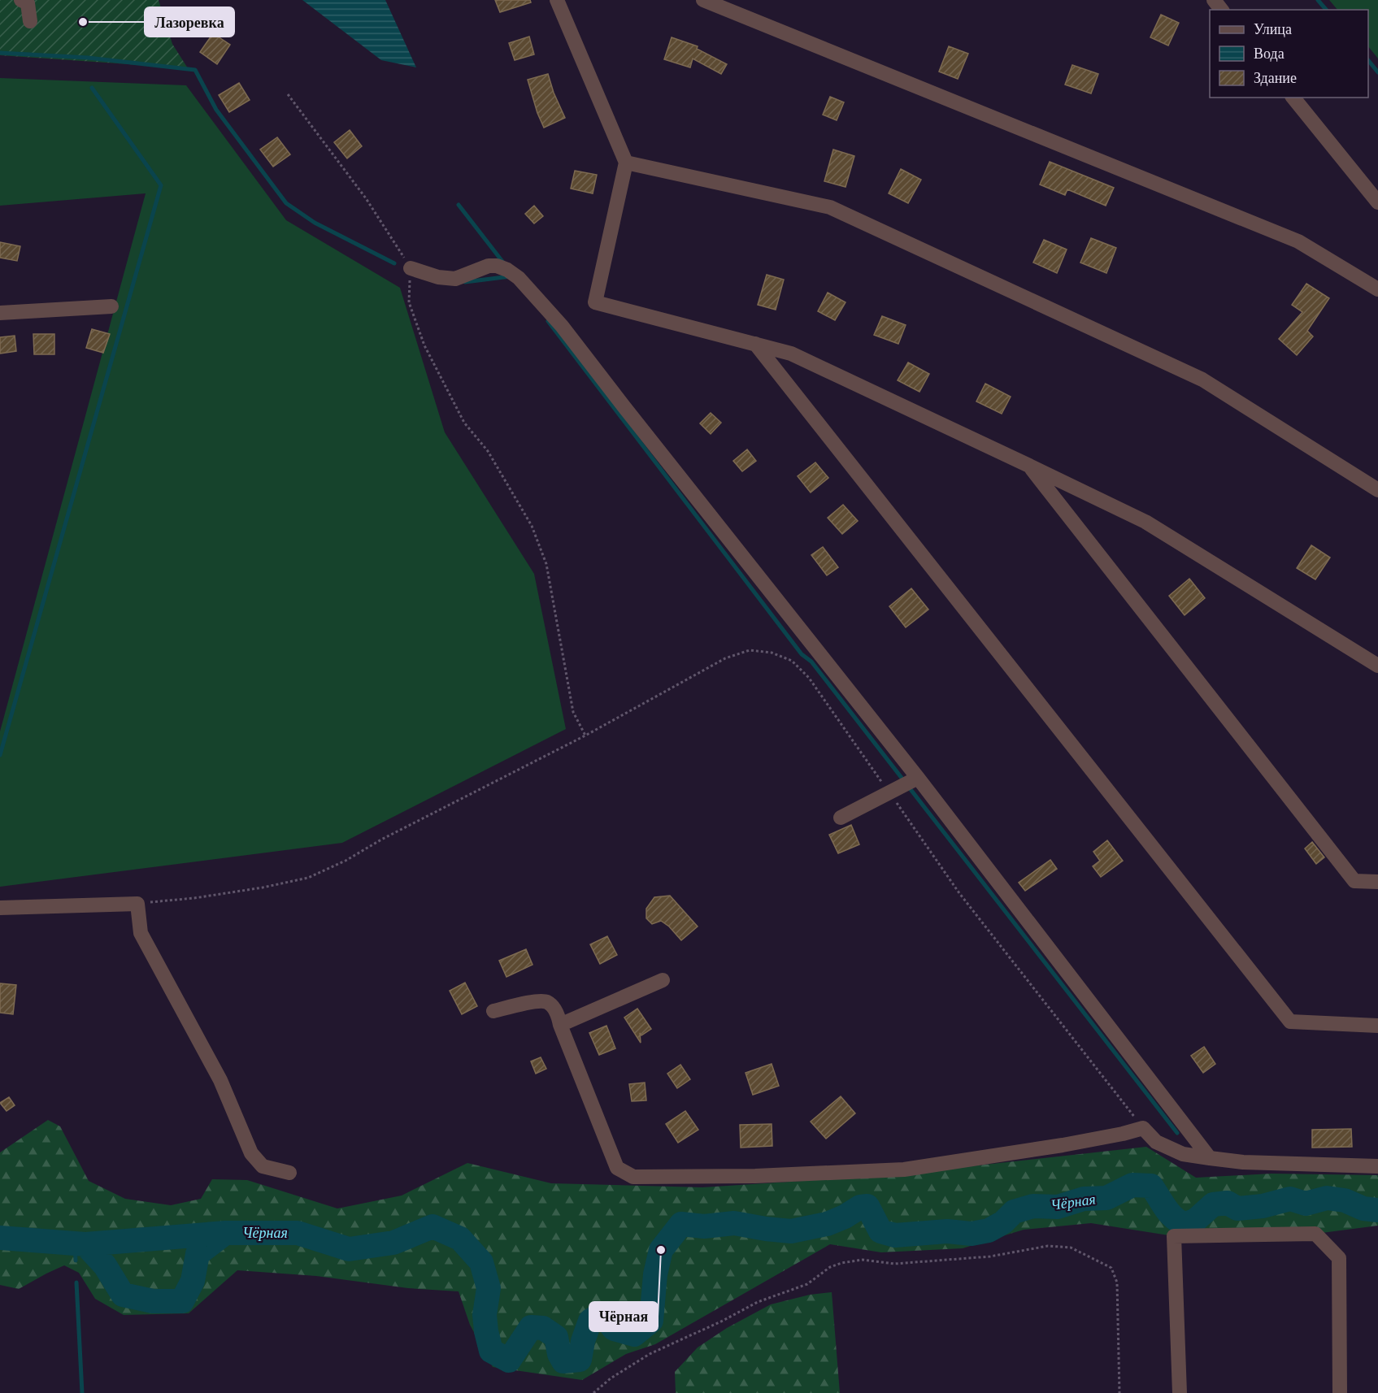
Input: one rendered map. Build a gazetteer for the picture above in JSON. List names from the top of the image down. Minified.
{"water":["Чёрная"],"places":["Лазоревка","Чёрная"],"legend":["Улица","Вода","Здание"]}
